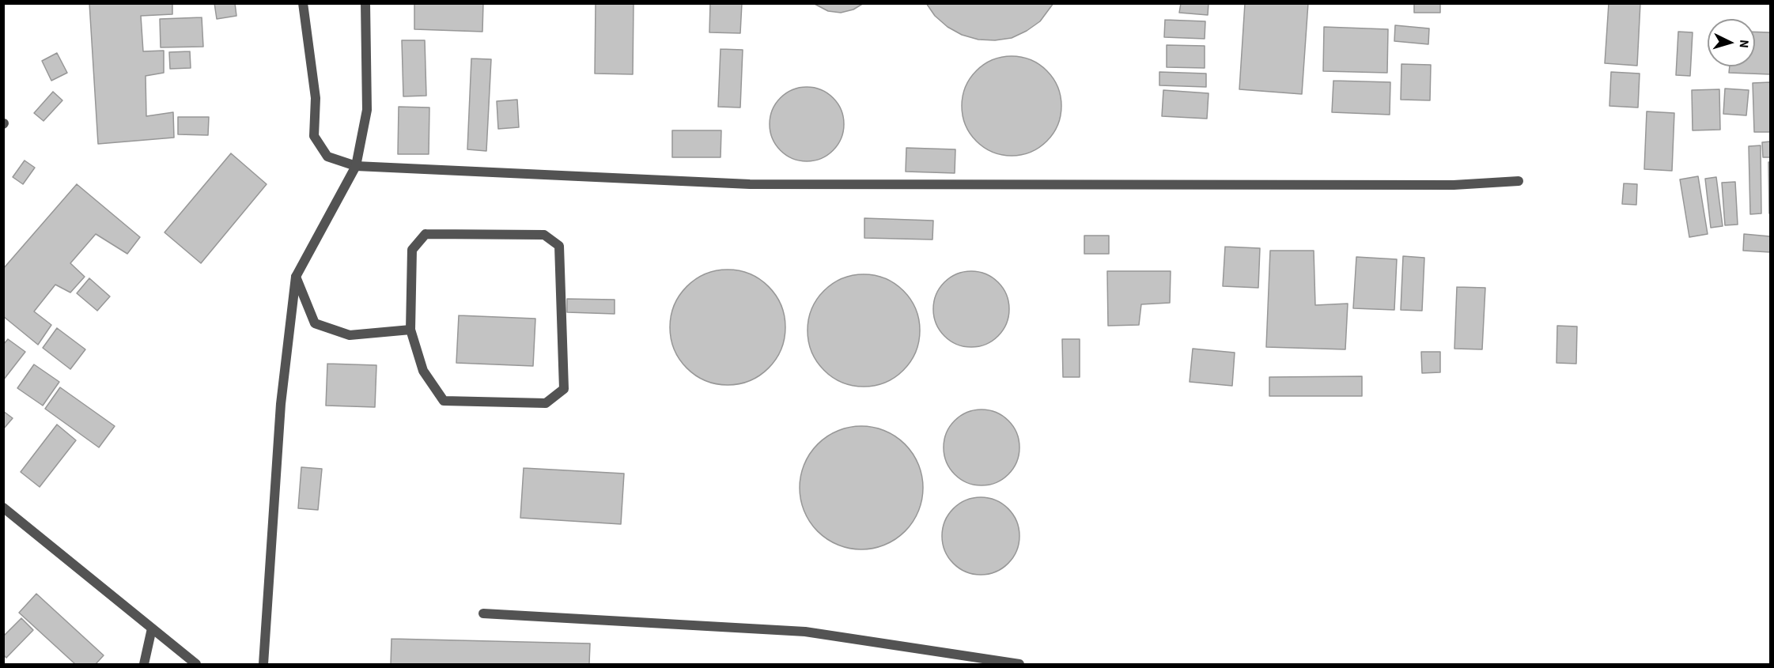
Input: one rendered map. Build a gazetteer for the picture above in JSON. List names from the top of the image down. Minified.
{"north":"right"}
